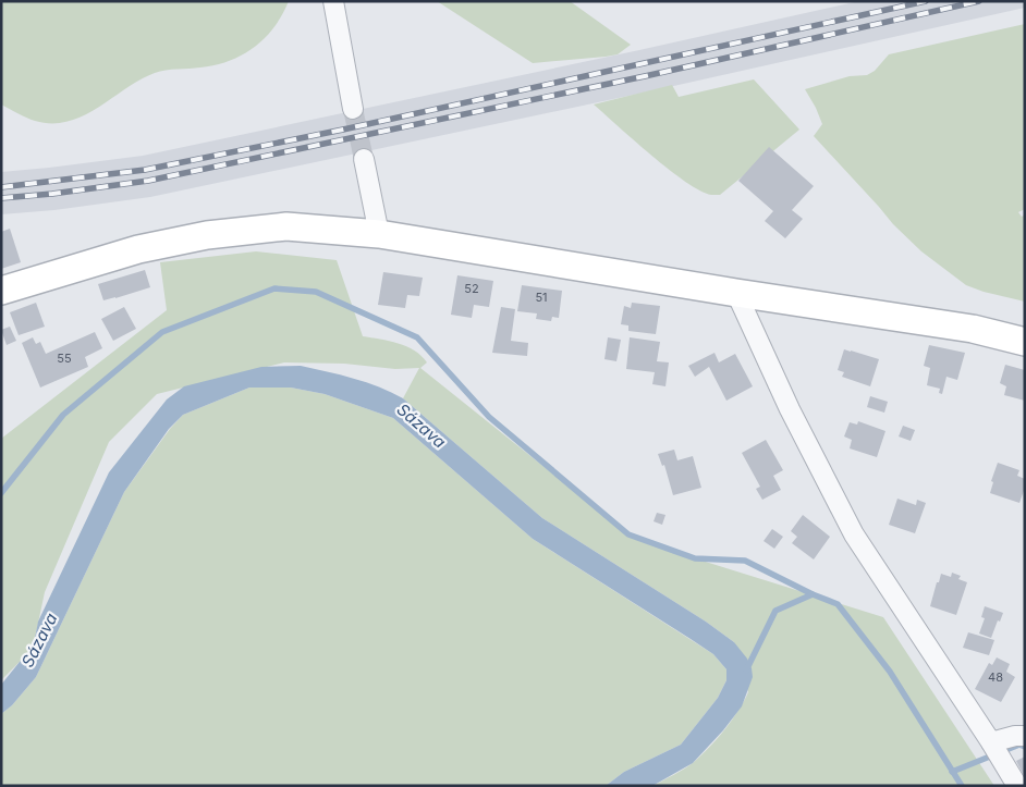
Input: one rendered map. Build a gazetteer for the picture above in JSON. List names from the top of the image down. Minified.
{"water":["Sázava"],"house_numbers":["52","51","55","48"]}
